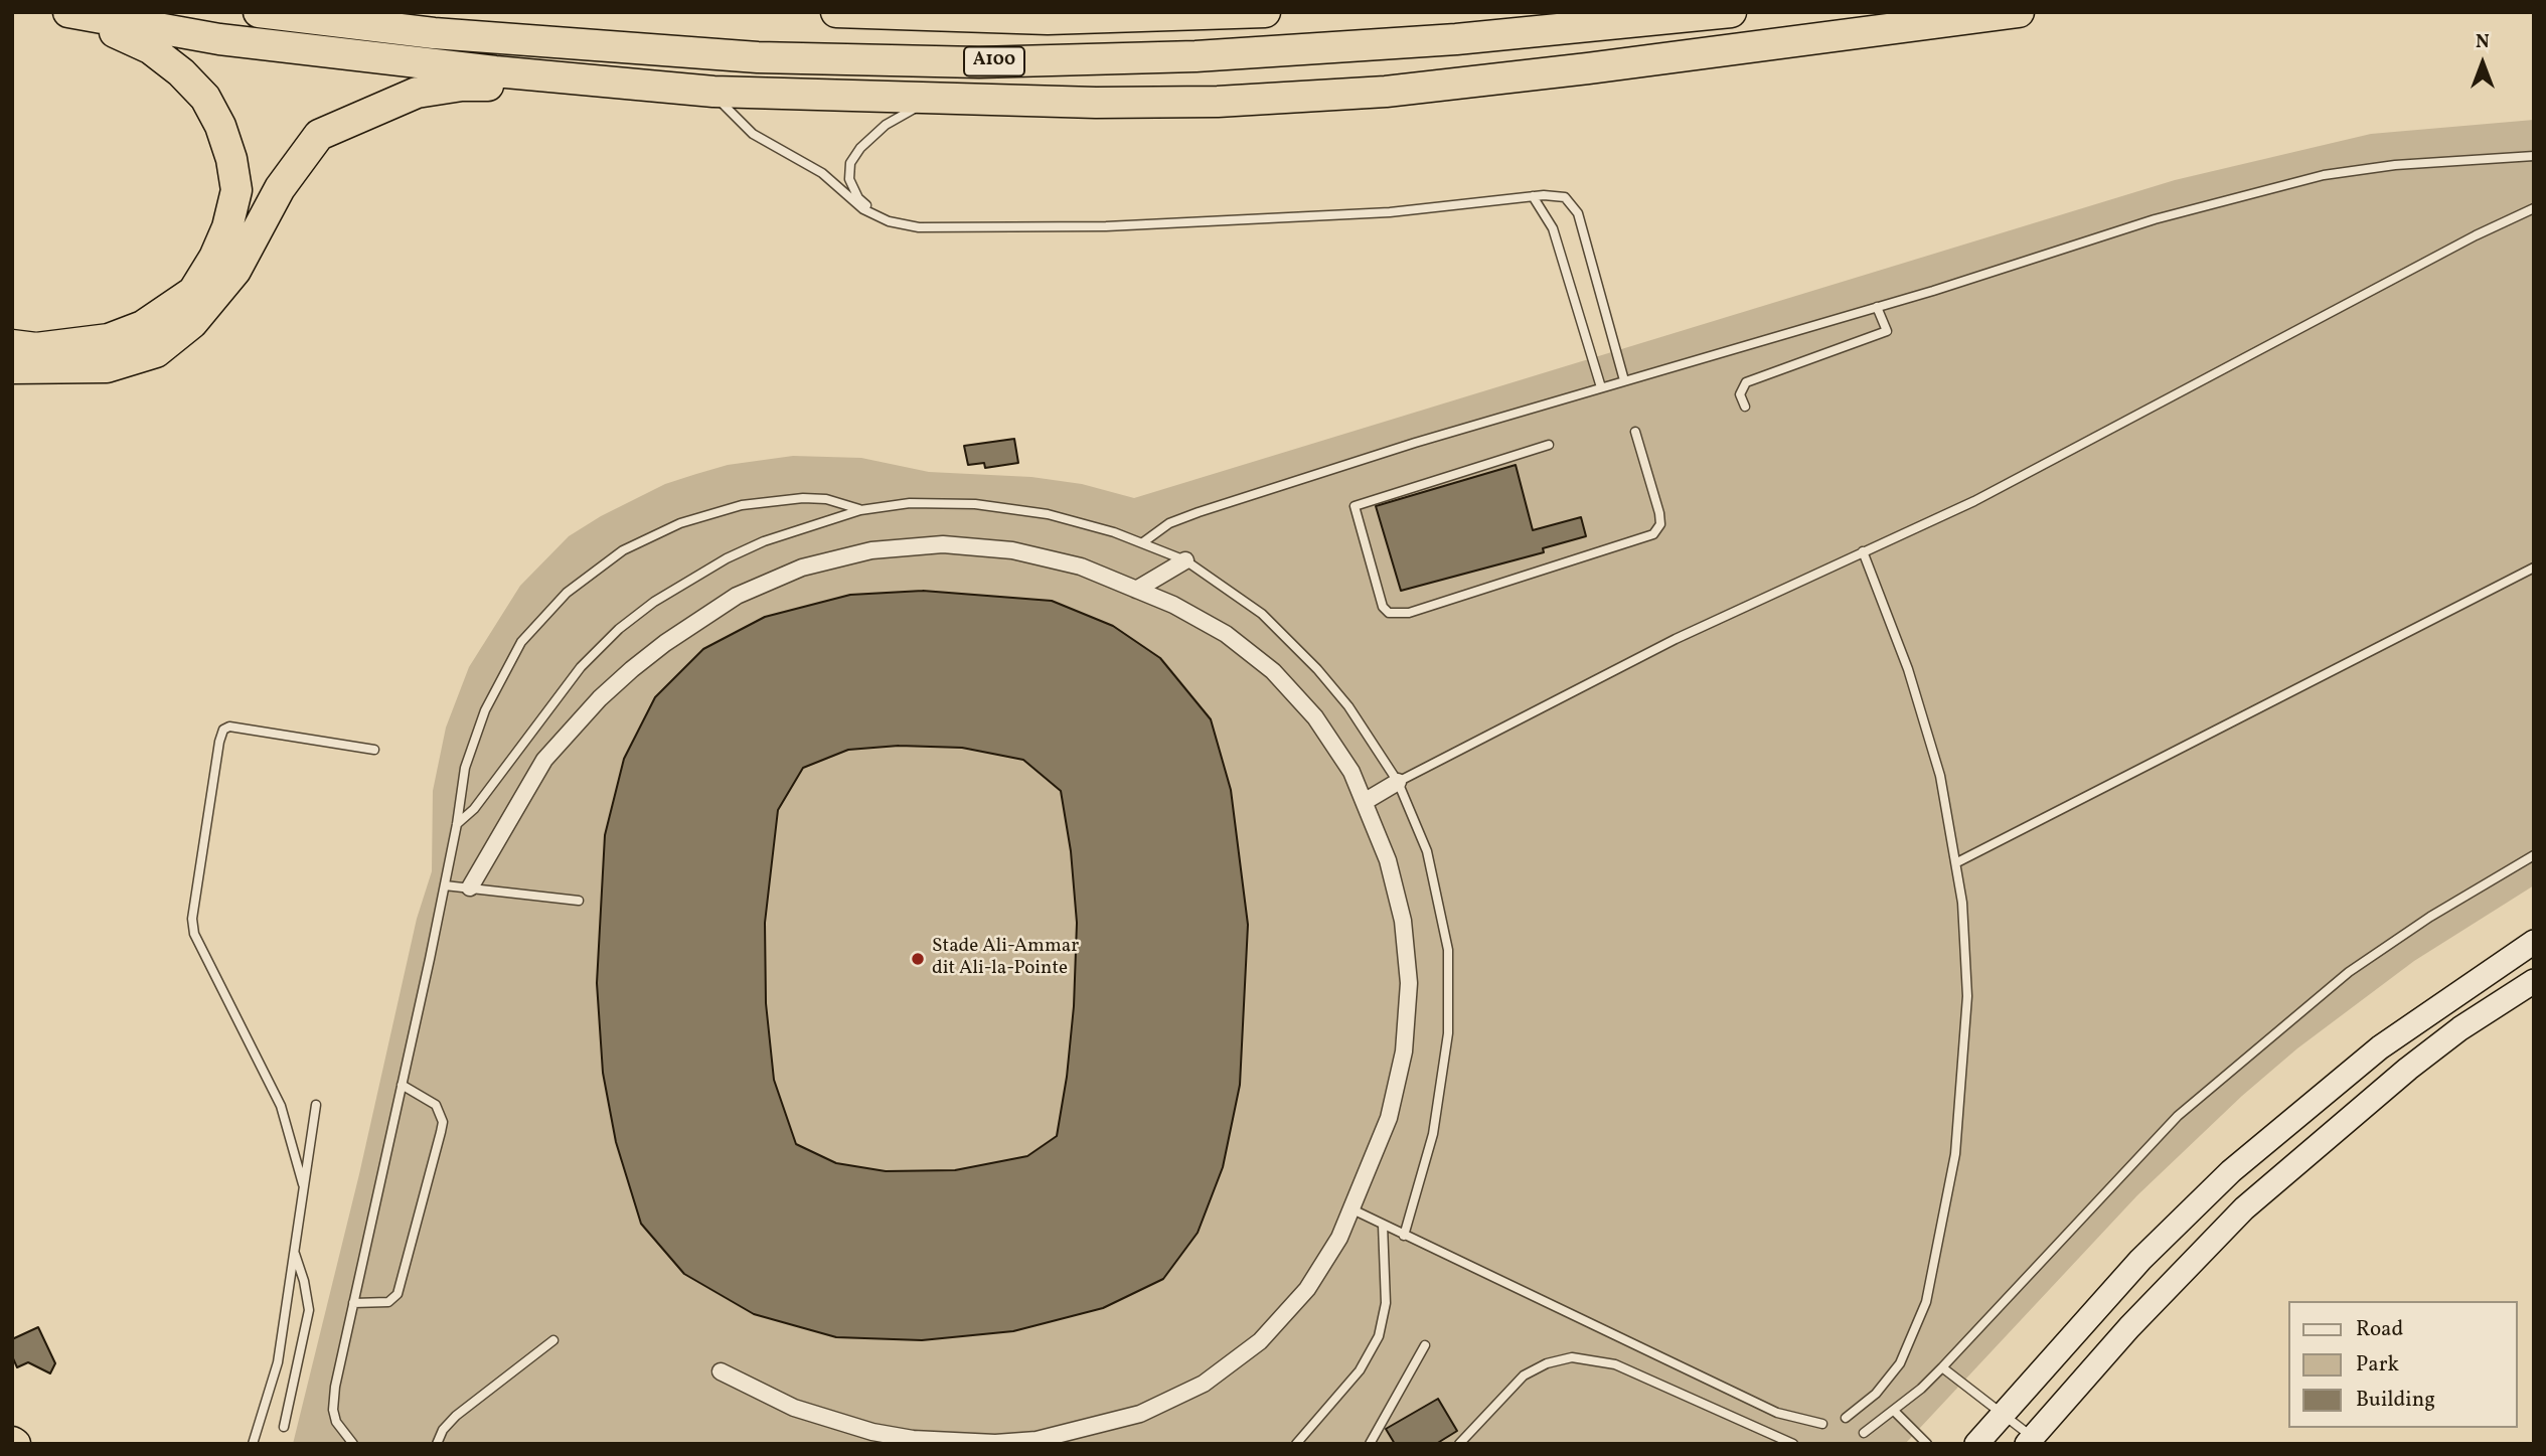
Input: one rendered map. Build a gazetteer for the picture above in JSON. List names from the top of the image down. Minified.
{"streets":{"highway":["A100"]},"places":["Stade Ali-Ammar dit Ali-la-Pointe"],"legend":["Road","Park","Building"],"north":"top"}
